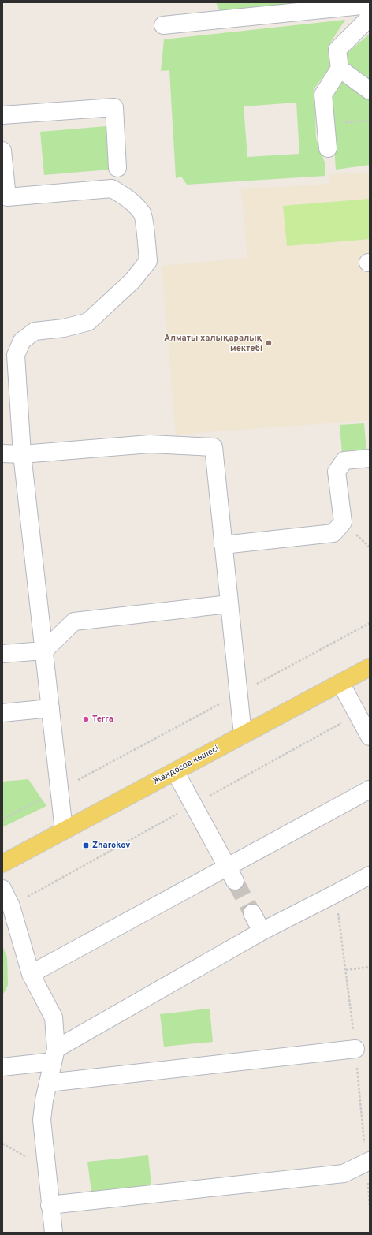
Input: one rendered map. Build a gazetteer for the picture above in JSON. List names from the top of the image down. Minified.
{"streets":{"main road":["Жандосов көшесі"]},"places":{"other":["Алматы халықаралық мектебі","Terra"],"transit":["Zharokov"]}}
